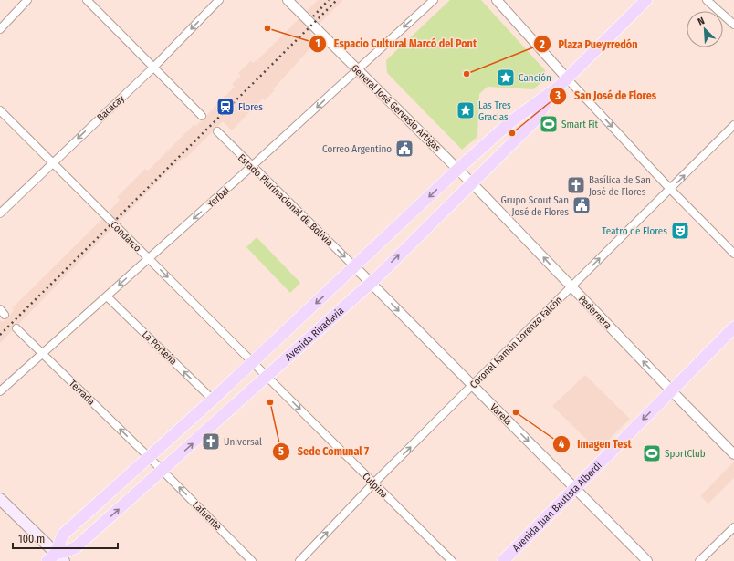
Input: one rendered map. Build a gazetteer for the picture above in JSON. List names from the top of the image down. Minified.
{"streets":{"main road":["Avenida Rivadavia","Avenida Juan Bautista Alberdi"],"street":["Bacacay","General José Gervasio Artigas","Yerbal","Estado Plurinacional de Bolivia","Condarco","Pedernera","Coronel Ramón Lorenzo Falcón","La Porteña","Terrada","Varela","Culpina","Lafuente"]},"crossings":[["Bacacay","Condarco"],["General José Gervasio Artigas","Yerbal"],["General José Gervasio Artigas","Pedernera"],["General José Gervasio Artigas","Avenida Rivadavia"],["Yerbal","Estado Plurinacional de Bolivia"],["Yerbal","Condarco"],["Yerbal","La Porteña"],["Yerbal","Terrada"],["Estado Plurinacional de Bolivia","Avenida Rivadavia"],["Estado Plurinacional de Bolivia","Varela"],["Condarco","Avenida Rivadavia"],["Condarco","Culpina"],["Pedernera","Avenida Rivadavia"],["Pedernera","Coronel Ramón Lorenzo Falcón"],["Pedernera","Avenida Juan Bautista Alberdi"],["Avenida Rivadavia","La Porteña"],["Avenida Rivadavia","Terrada"],["Avenida Rivadavia","Varela"],["Avenida Rivadavia","Culpina"],["Avenida Rivadavia","Lafuente"],["Coronel Ramón Lorenzo Falcón","Varela"],["Coronel Ramón Lorenzo Falcón","Culpina"],["Terrada","Lafuente"],["Varela","Avenida Juan Bautista Alberdi"]],"one_way":["Bacacay","Yerbal","Estado Plurinacional de Bolivia","Condarco","Pedernera","Coronel Ramón Lorenzo Falcón","La Porteña","Terrada","Varela","Culpina","Avenida Juan Bautista Alberdi","Lafuente"],"places":{"other":["Espacio Cultural Marcó del Pont","Plaza Pueyrredón","San José de Flores","Sede Comunal 7","Imagen Test"],"place":["Canción","Las Tres Gracias"],"station":["Flores"],"sports":["Smart Fit","SportClub"],"public building":["Correo Argentino","Grupo Scout San José de Flores"],"church":["Basílica de San José de Flores","Universal"],"theatre":["Teatro de Flores"]},"scale_bar":"100 m","north":"top left"}
